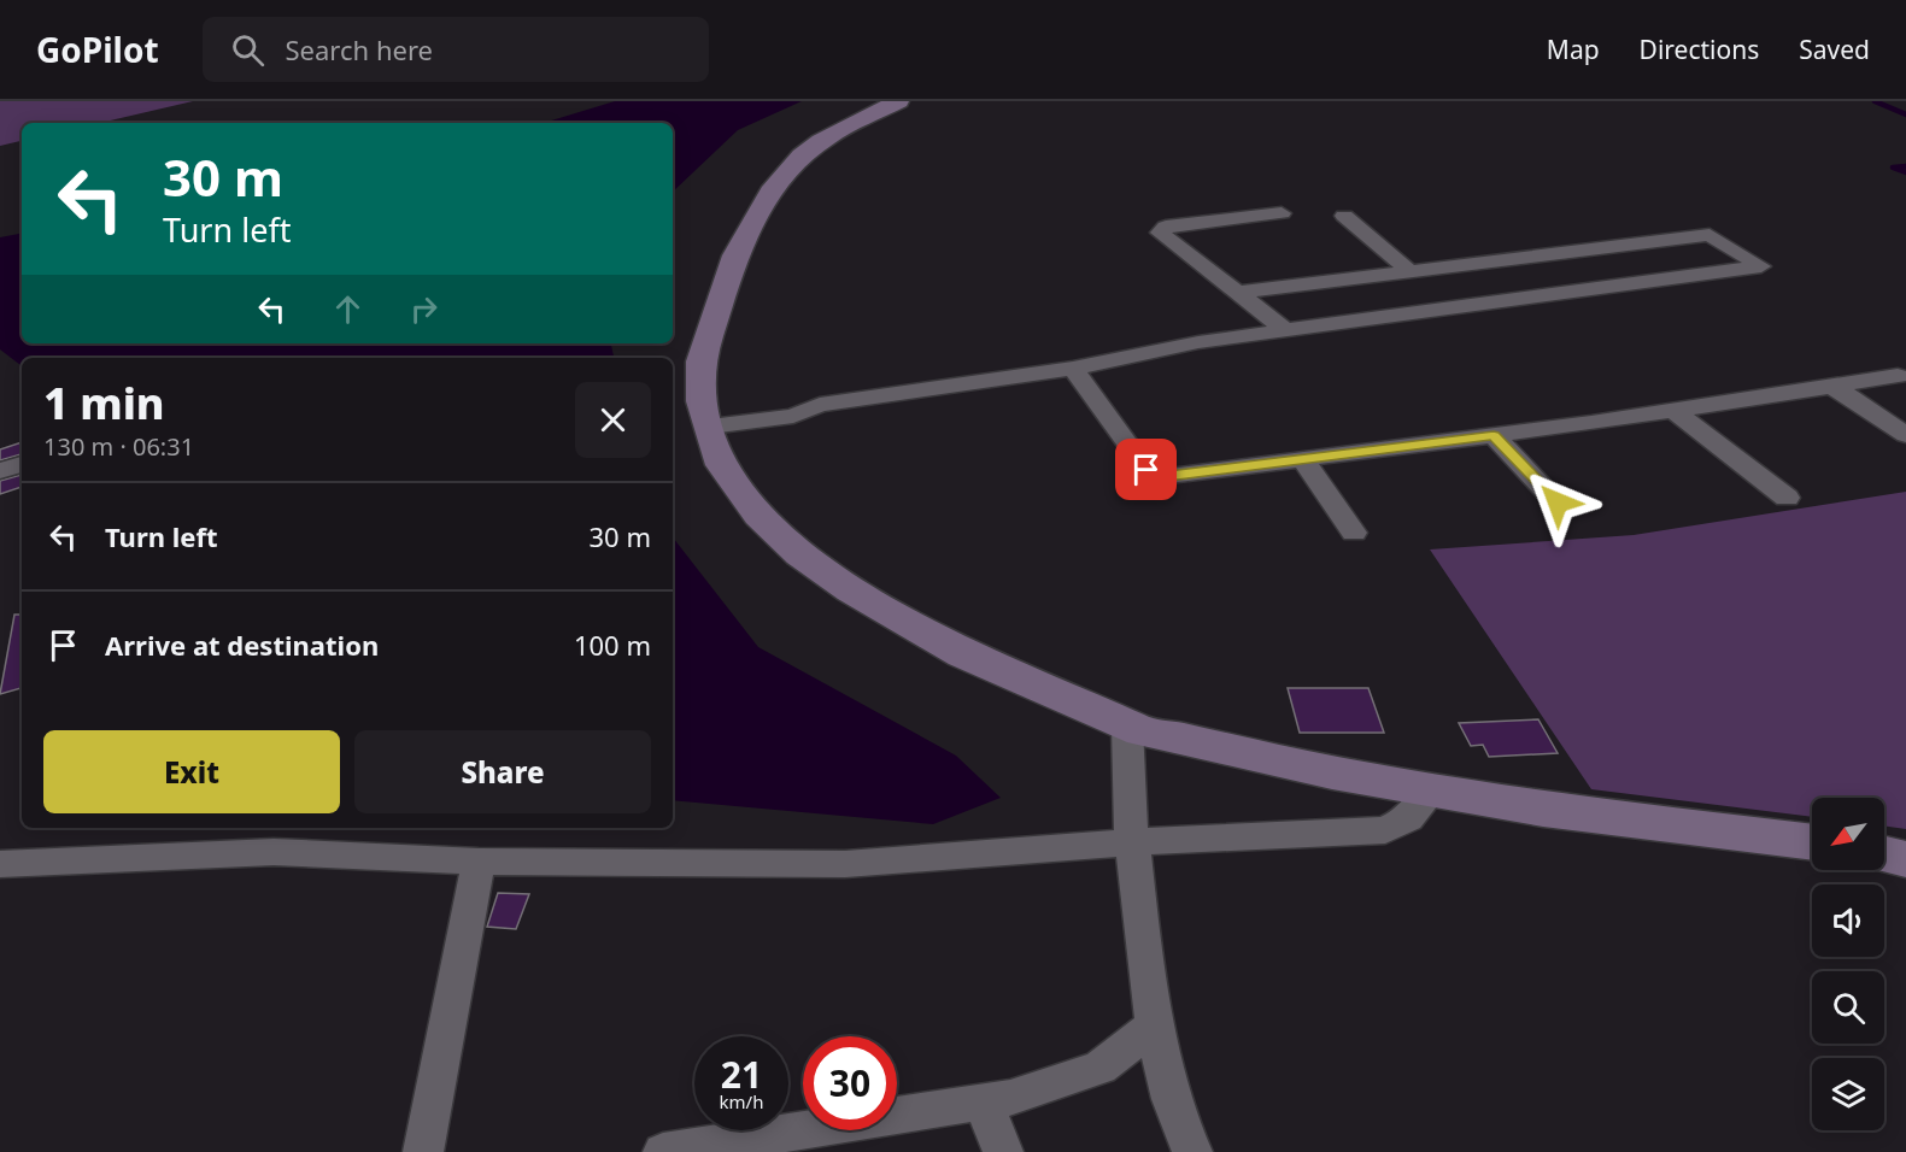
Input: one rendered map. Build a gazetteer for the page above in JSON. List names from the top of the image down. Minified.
{"north":"bottom left","page":{"header":"GoPilot","search":"Search here","nav":["Map","Directions","Saved"],"turn":["30 m","Turn left"],"heading":["1 min","130 m · 06:31"],"list":[{"name":"Turn left","value":"30 m"},{"name":"Arrive at destination","value":"100 m"}],"buttons":["Exit","Share"],"speed":"21 km/h","limit":"30"}}
